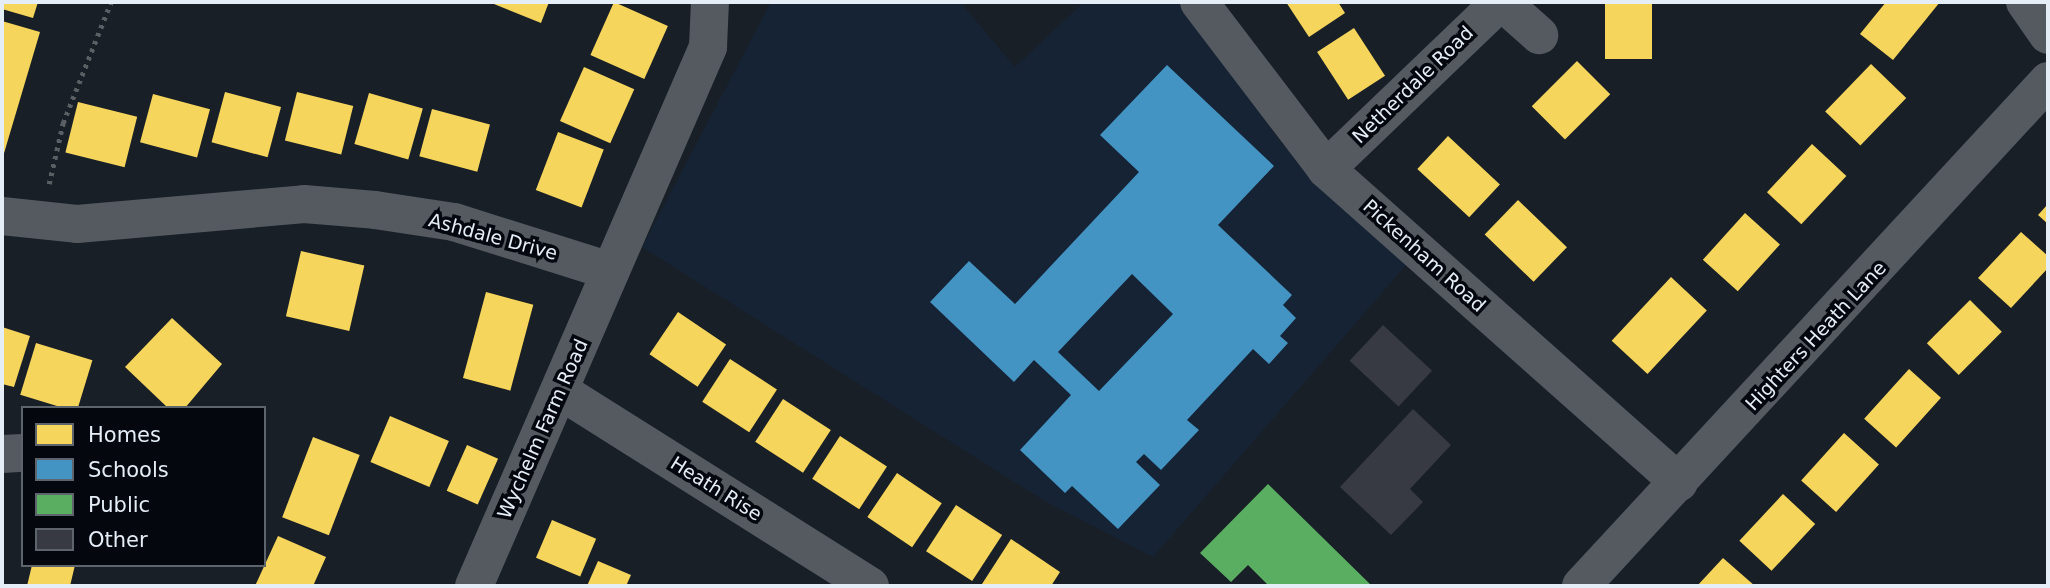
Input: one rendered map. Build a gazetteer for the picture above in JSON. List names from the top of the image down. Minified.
{"streets":{"street":["Netherdale Road","Ashdale Drive","Pickenham Road","Highters Heath Lane","Wychelm Farm Road","Heath Rise"]},"crossings":[["Netherdale Road","Pickenham Road"],["Ashdale Drive","Wychelm Farm Road"],["Pickenham Road","Highters Heath Lane"],["Wychelm Farm Road","Heath Rise"]],"legend":["Homes","Schools","Public","Other"]}
